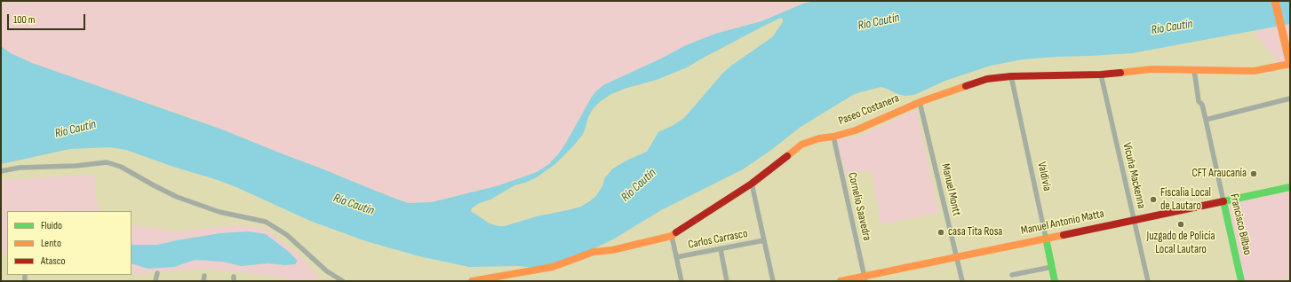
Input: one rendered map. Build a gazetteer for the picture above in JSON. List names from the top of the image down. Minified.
{"streets":{"street":["Paseo Costanera","Vicuña Mackenna","Valdivia","Manuel Montt","Cornelio Saavedra","Manuel Antonio Matta","Francisco Bilbao","Carlos Carrasco"]},"crossings":[["Paseo Costanera","Vicuña Mackenna"],["Paseo Costanera","Valdivia"],["Paseo Costanera","Manuel Montt"],["Paseo Costanera","Cornelio Saavedra"],["Paseo Costanera","Francisco Bilbao"],["Vicuña Mackenna","Manuel Antonio Matta"],["Valdivia","Manuel Antonio Matta"],["Manuel Montt","Manuel Antonio Matta"],["Cornelio Saavedra","Manuel Antonio Matta"],["Manuel Antonio Matta","Francisco Bilbao"]],"water":["Río Cautín"],"places":["CFT Araucanía","Fiscalia Local de Lautaro","Juzgado de Policía Local Lautaro","casa Tita Rosa"],"legend":["Fluido","Lento","Atasco"],"scale_bar":"100 m"}
